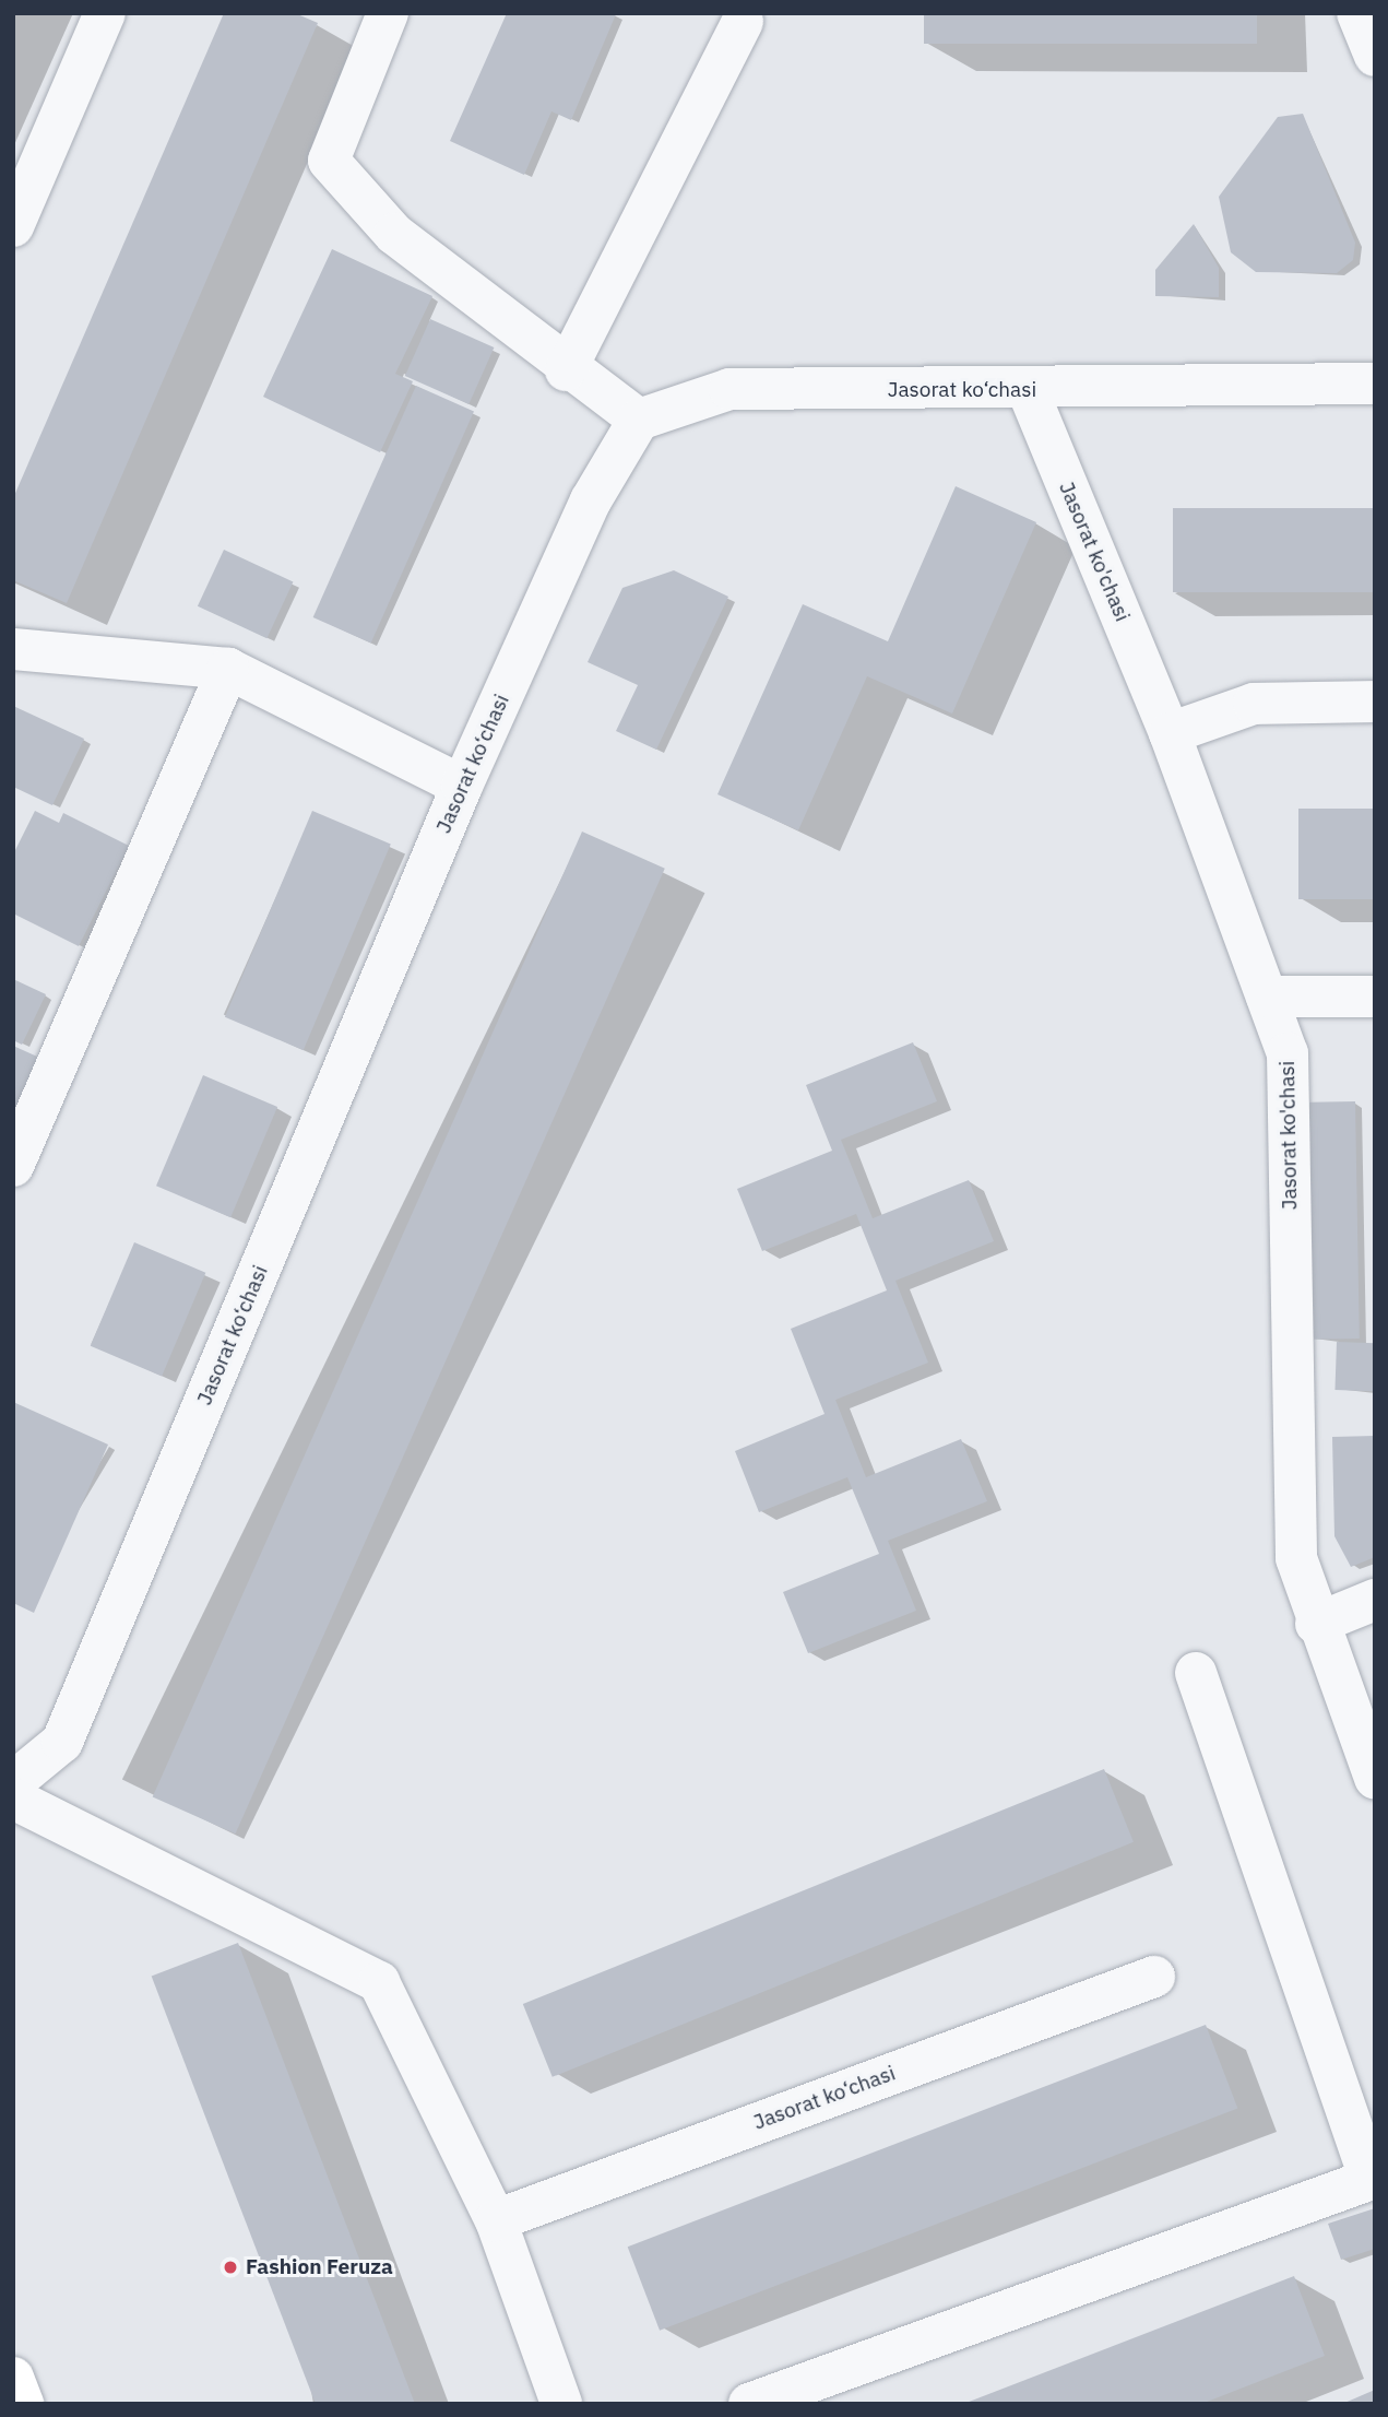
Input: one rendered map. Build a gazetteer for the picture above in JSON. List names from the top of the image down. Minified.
{"streets":{"street":["Jasorat ko‘chasi","Jasorat ko'chasi"]},"crossings":[["Jasorat ko‘chasi","Jasorat ko'chasi"]],"places":["Fashion Feruza"]}
